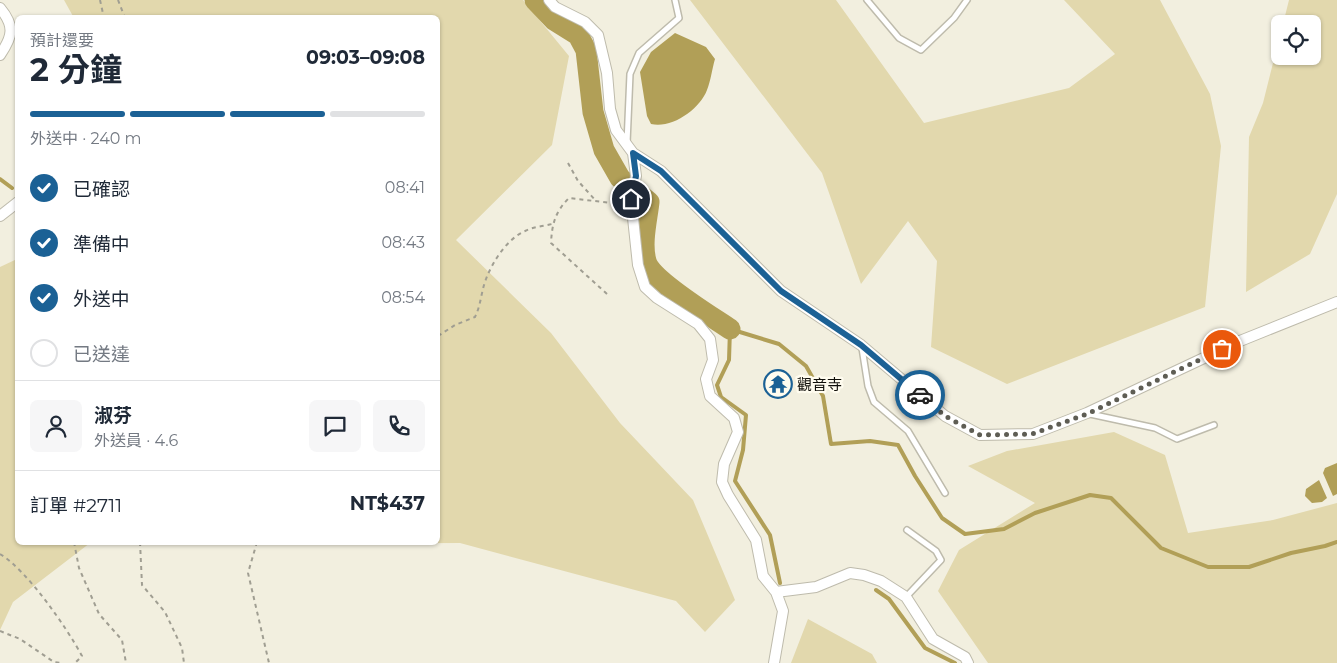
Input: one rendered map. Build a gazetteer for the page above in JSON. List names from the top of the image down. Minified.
{"places":{"temple":["觀音寺"]},"page":{"heading":["2 分鐘","預計還要","09:03–09:08"],"panel":["淑芬","外送員 · 4.6","訂單 #2711","NT$437"],"bar":"外送中 · 240 m","list":[["已確認","08:41"],["準備中","08:43"],["外送中","08:54"],"已送達"]}}
